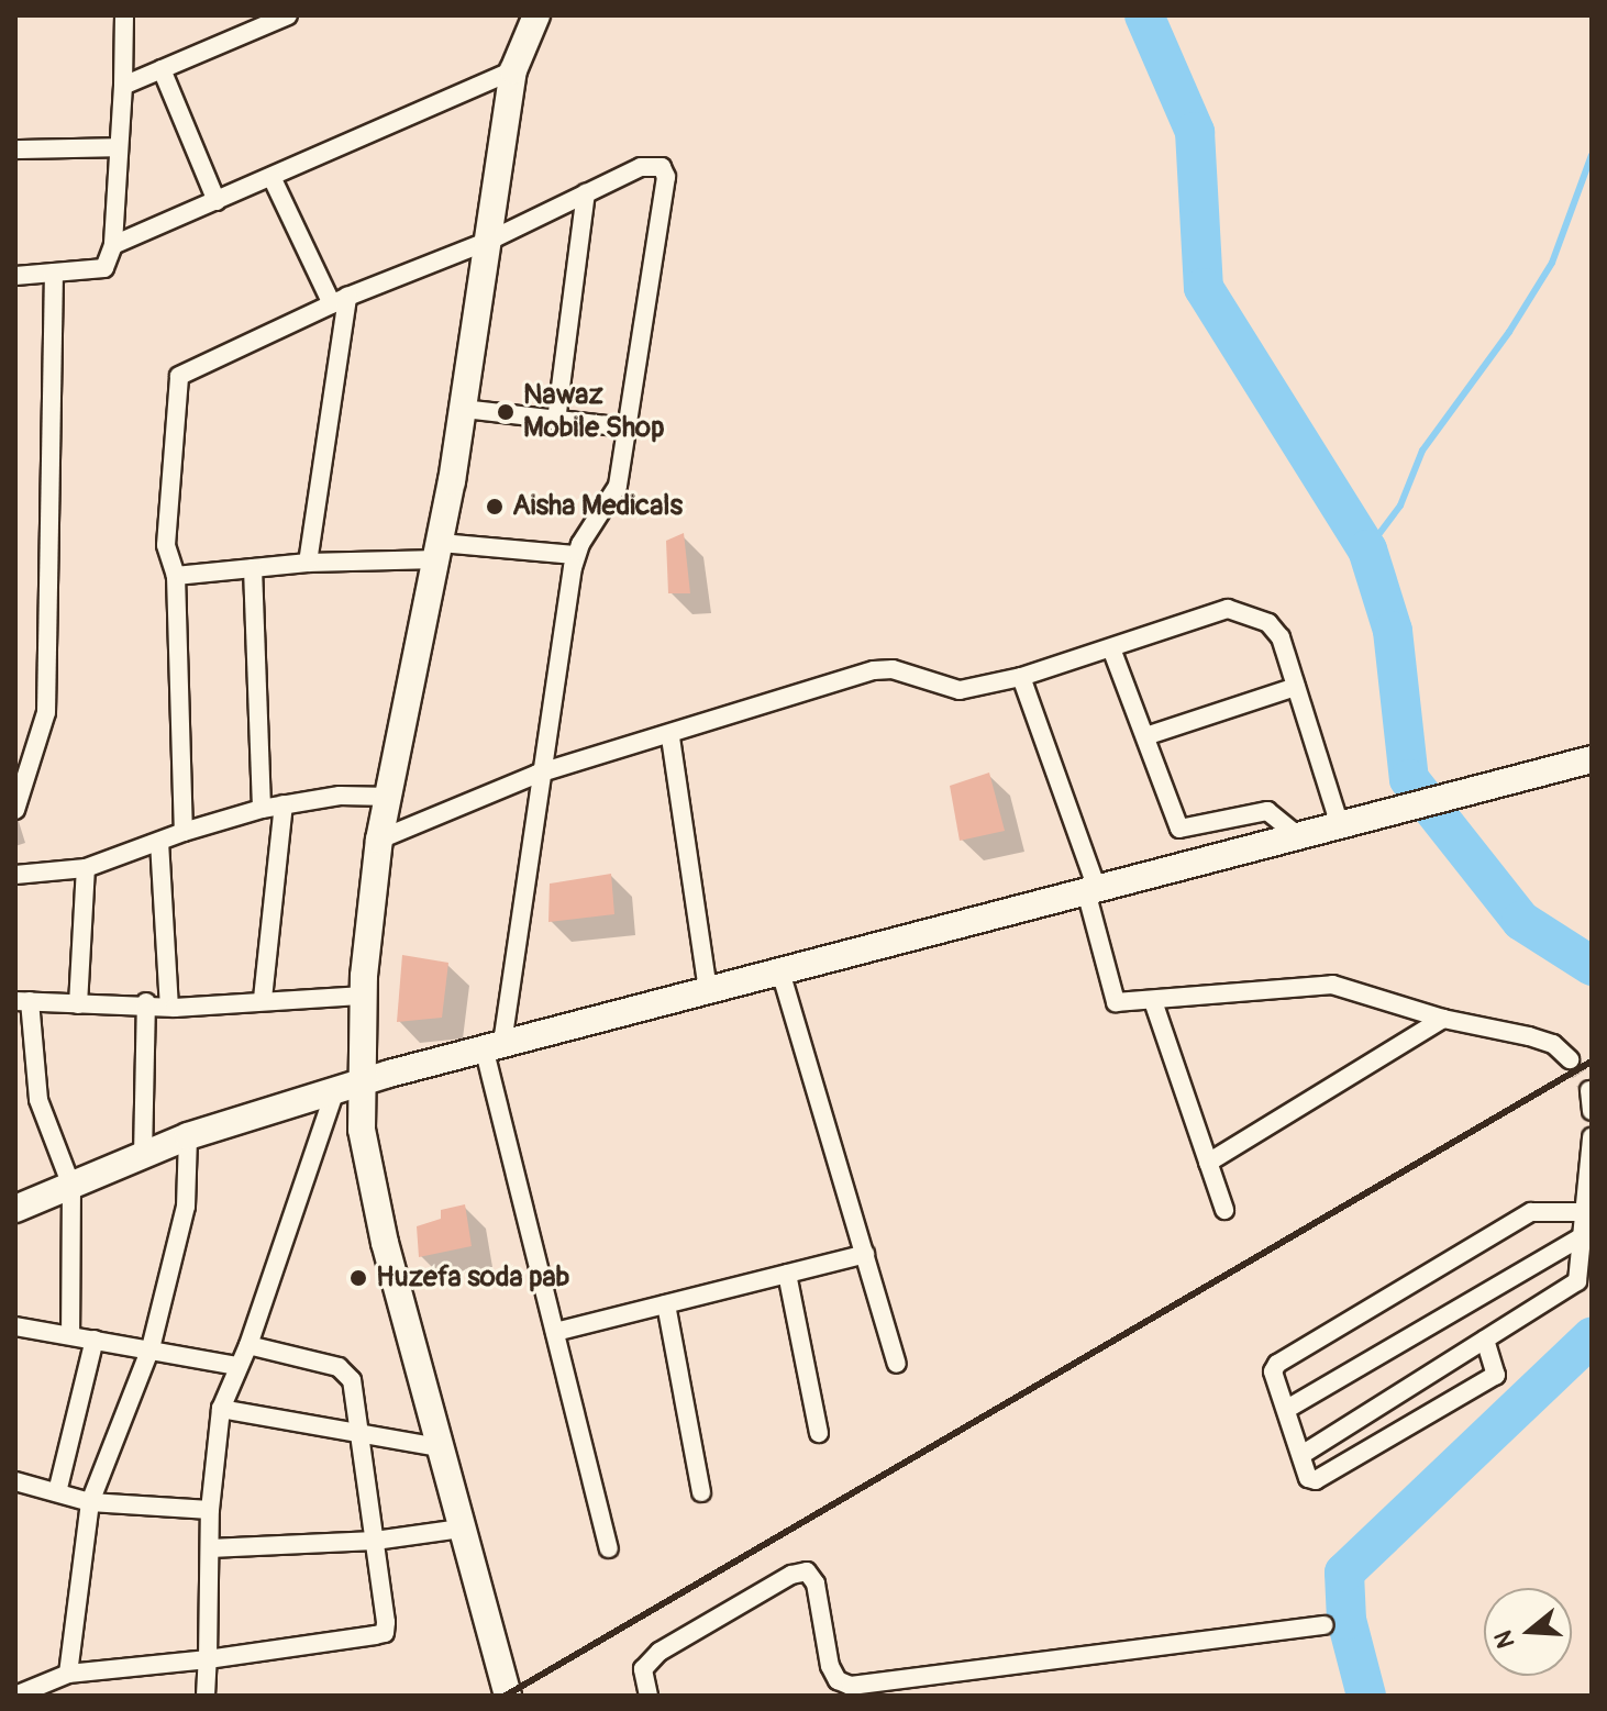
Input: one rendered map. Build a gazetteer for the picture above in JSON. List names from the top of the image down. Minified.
{"places":["Nawaz Mobile Shop","Aisha Medicals","Huzefa soda pab"],"north":"left"}
